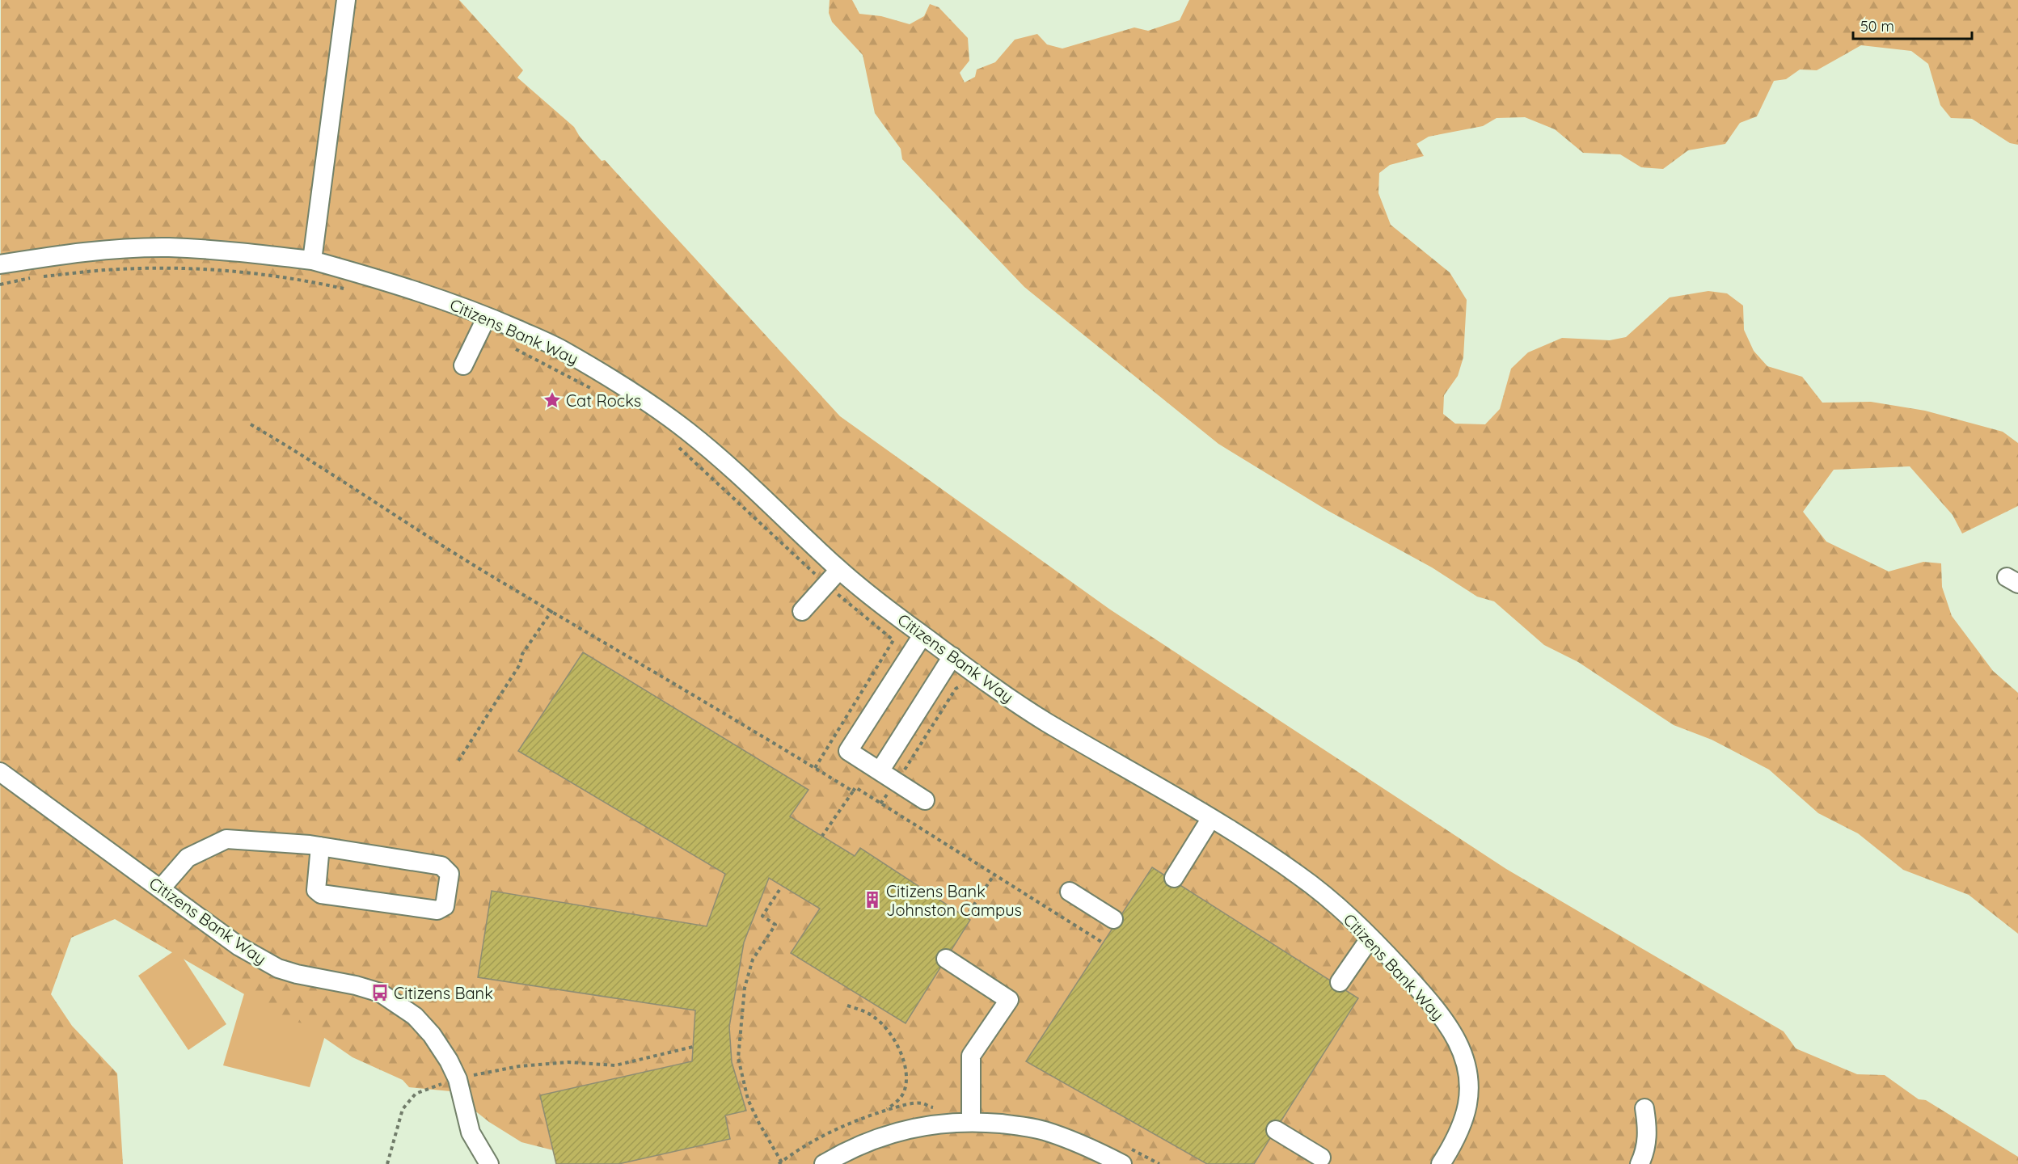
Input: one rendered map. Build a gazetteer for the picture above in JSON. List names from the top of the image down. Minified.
{"streets":{"lane":["Citizens Bank Way"]},"places":{"place":["Cat Rocks"],"building":["Citizens Bank Johnston Campus"],"bus stop":["Citizens Bank"]},"scale_bar":"50 m"}
